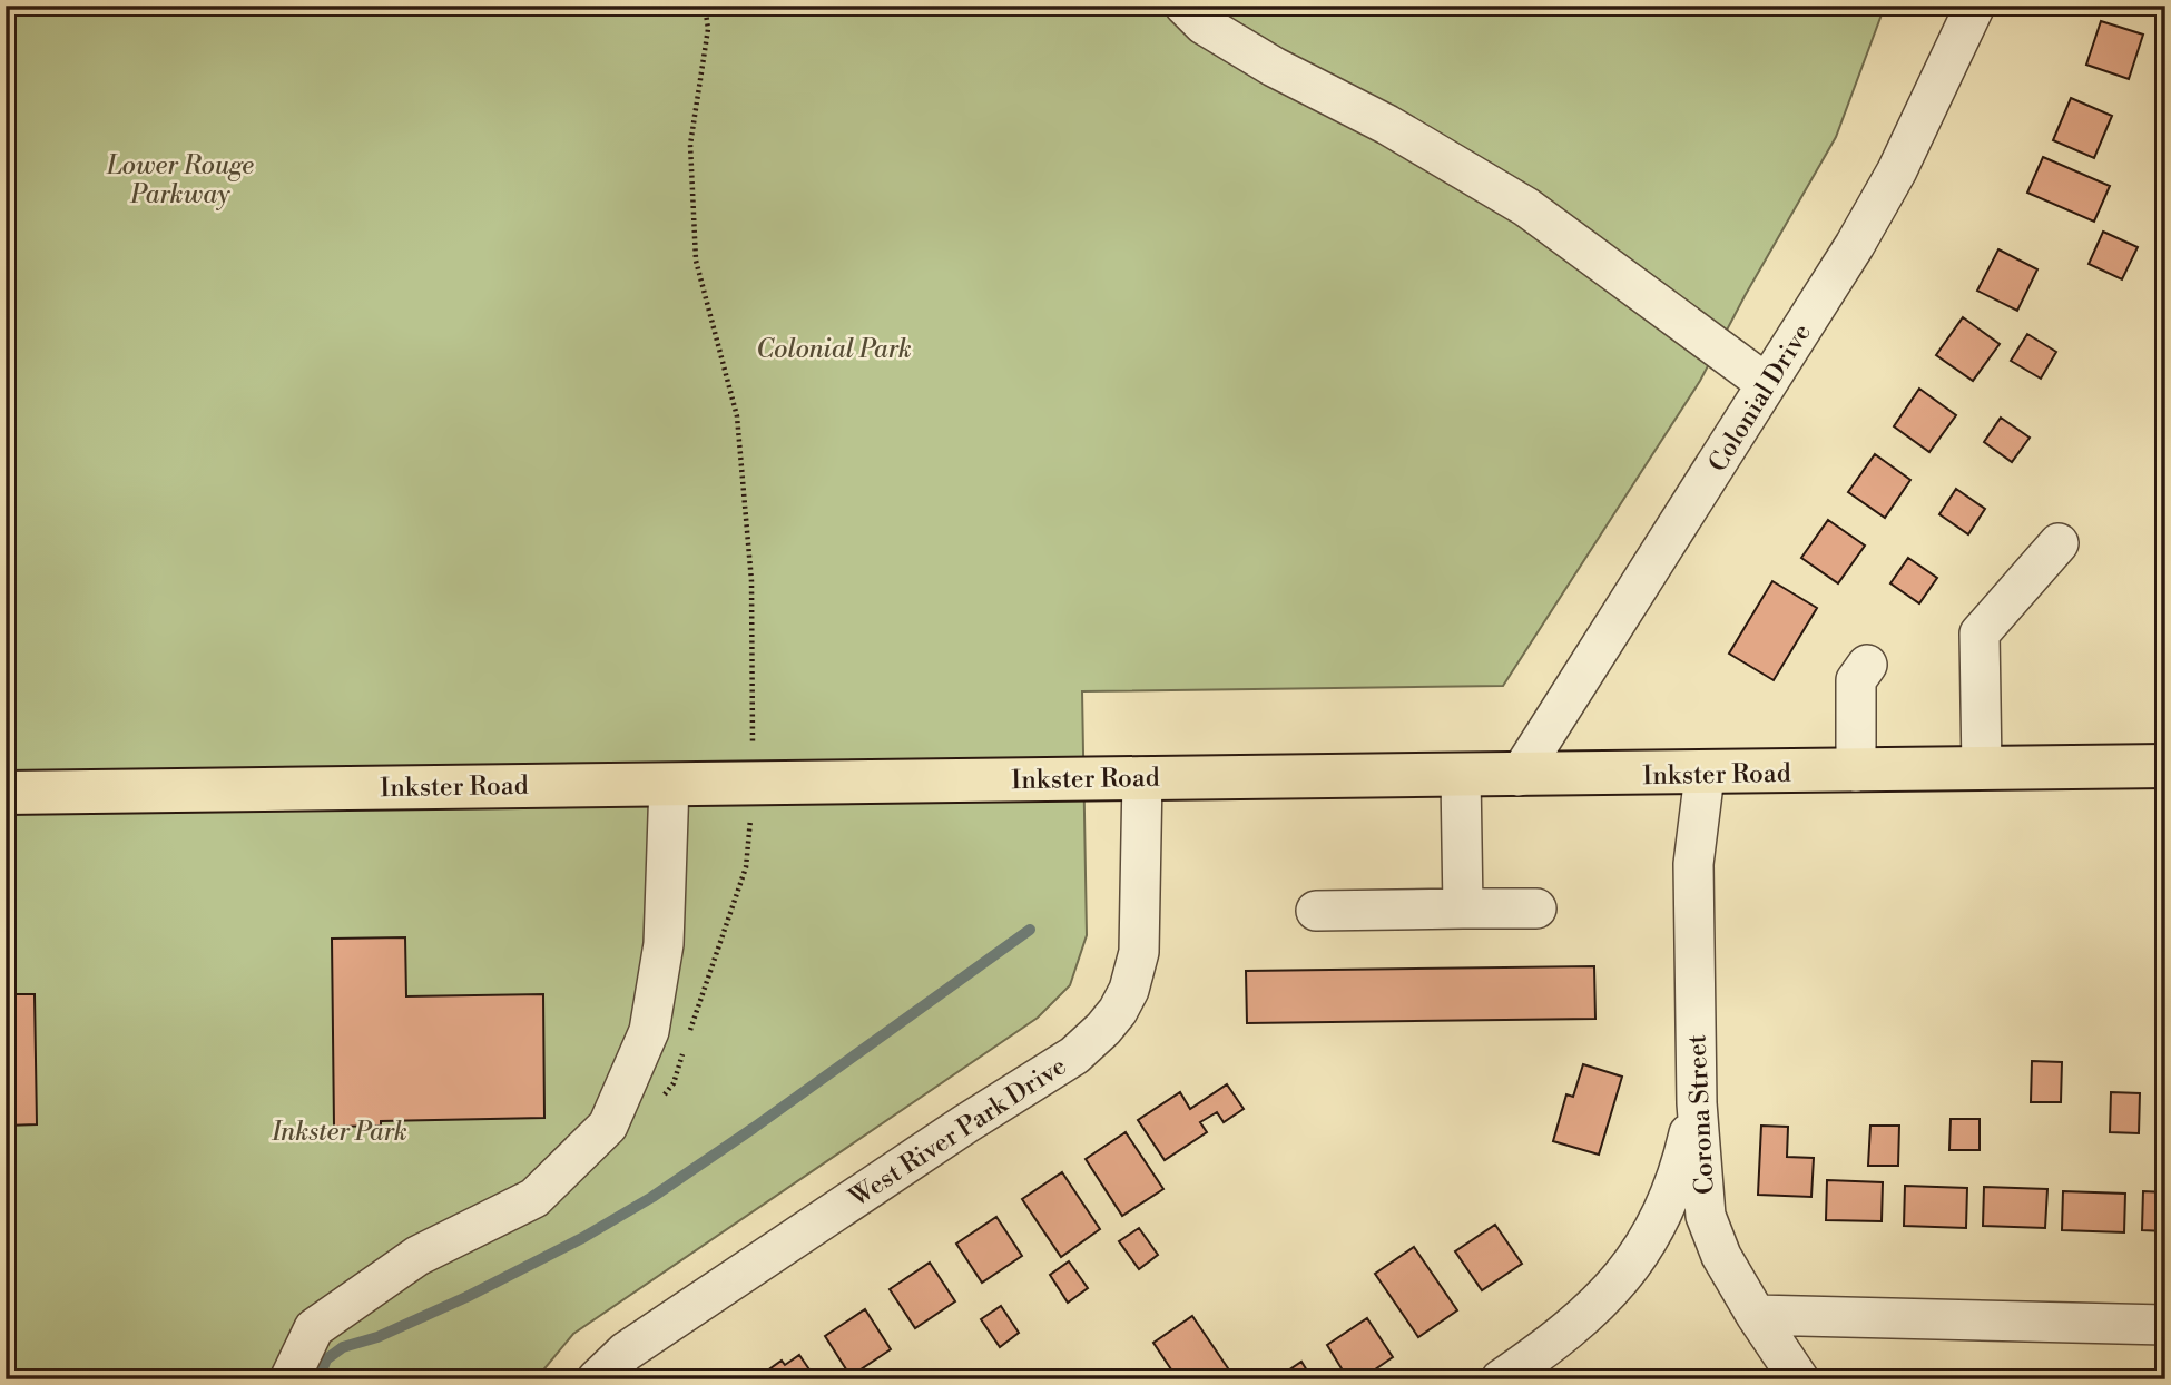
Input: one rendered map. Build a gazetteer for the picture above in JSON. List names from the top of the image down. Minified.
{"streets":{"main road":["Inkster Road"],"street":["Colonial Drive","Corona Street","West River Park Drive"]},"crossings":[["Colonial Drive","Inkster Road"],["Inkster Road","Corona Street"],["Inkster Road","West River Park Drive"]],"parks":["Lower Rouge Parkway","Colonial Park","Inkster Park"]}
